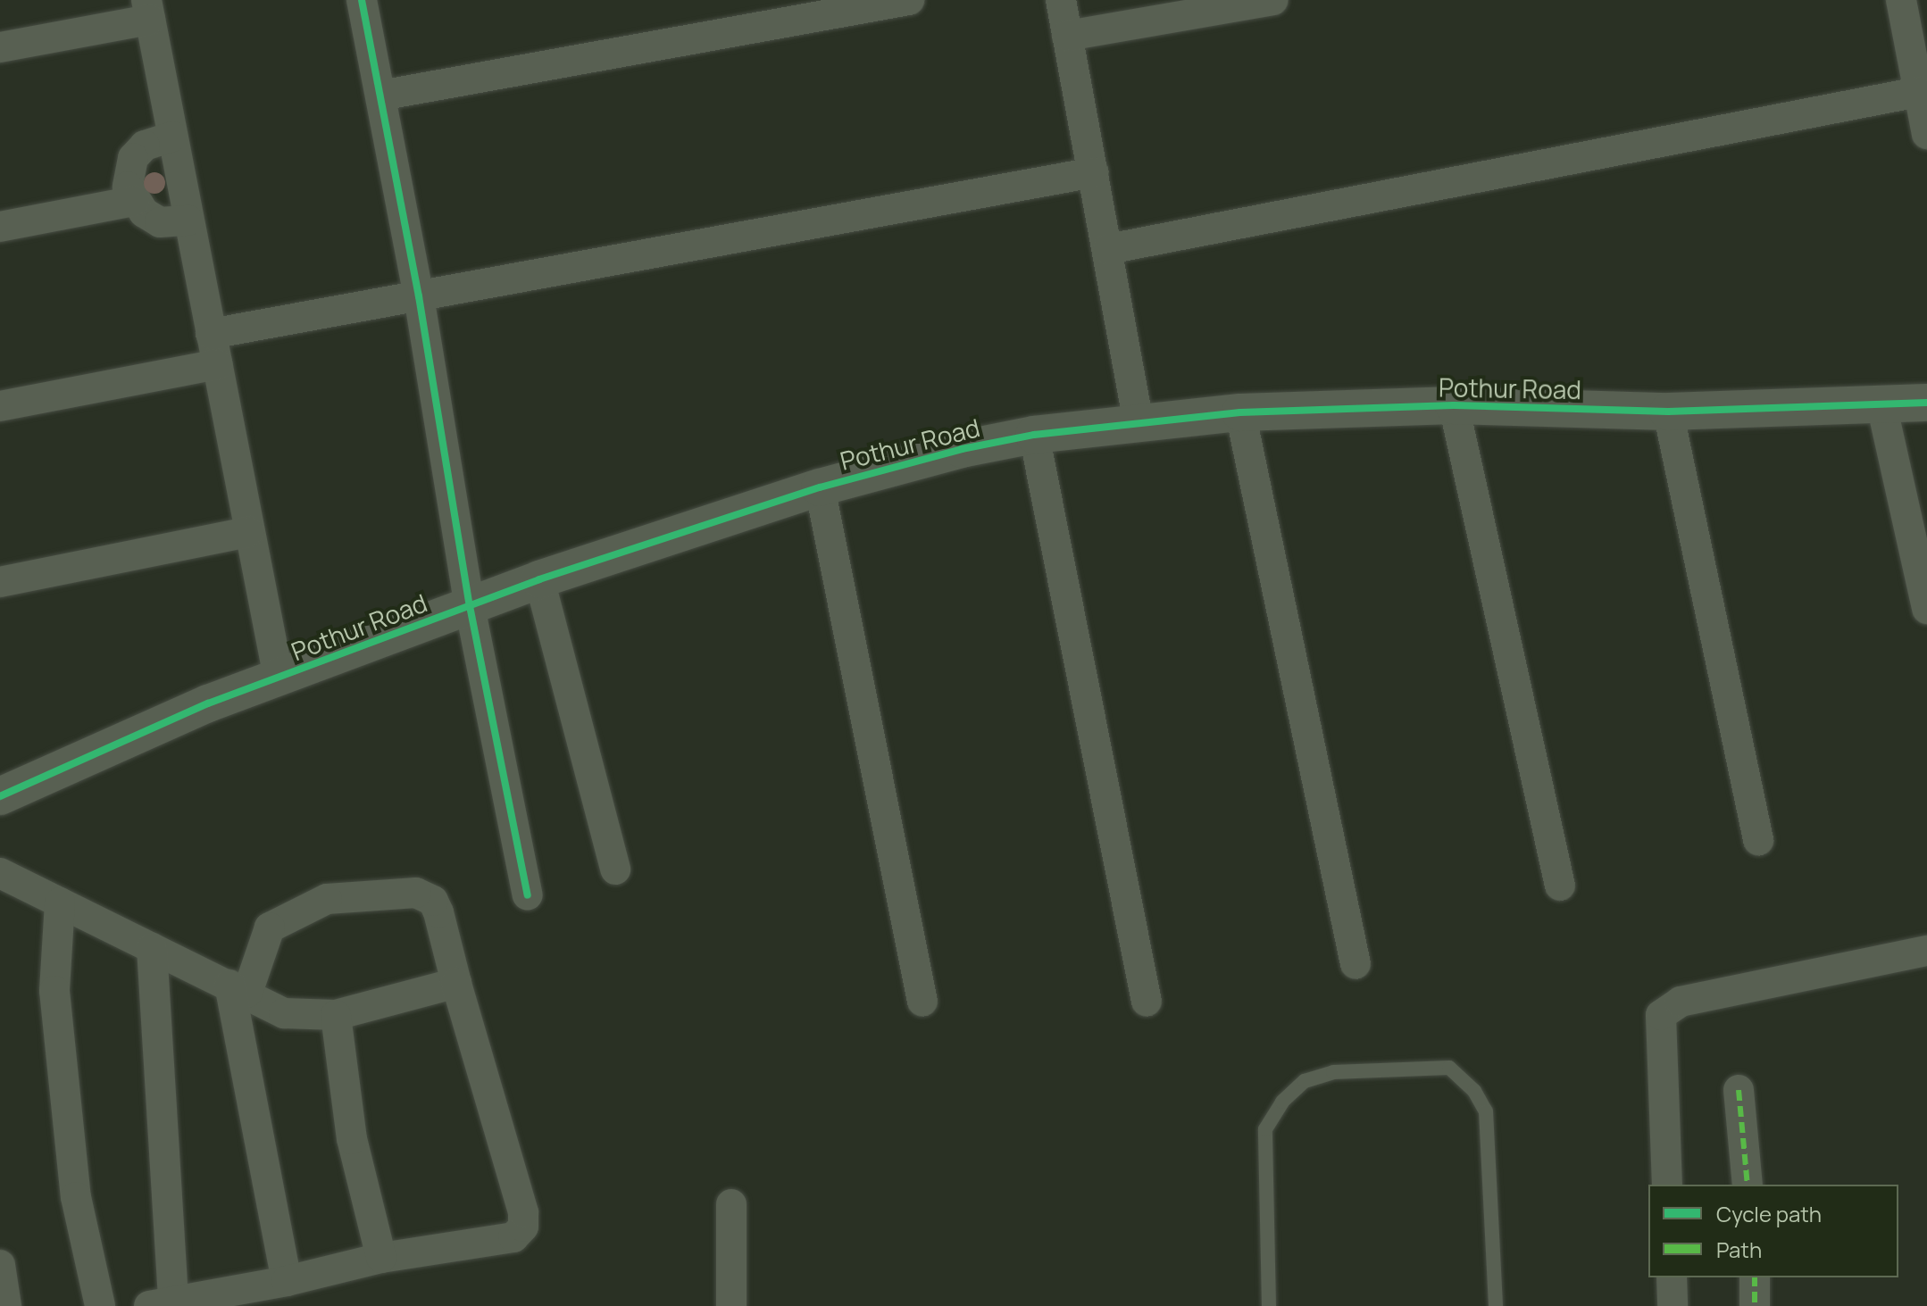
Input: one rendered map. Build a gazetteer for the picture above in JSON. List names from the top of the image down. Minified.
{"streets":{"street":["Pothur Road"]},"legend":["Cycle path","Path"]}
